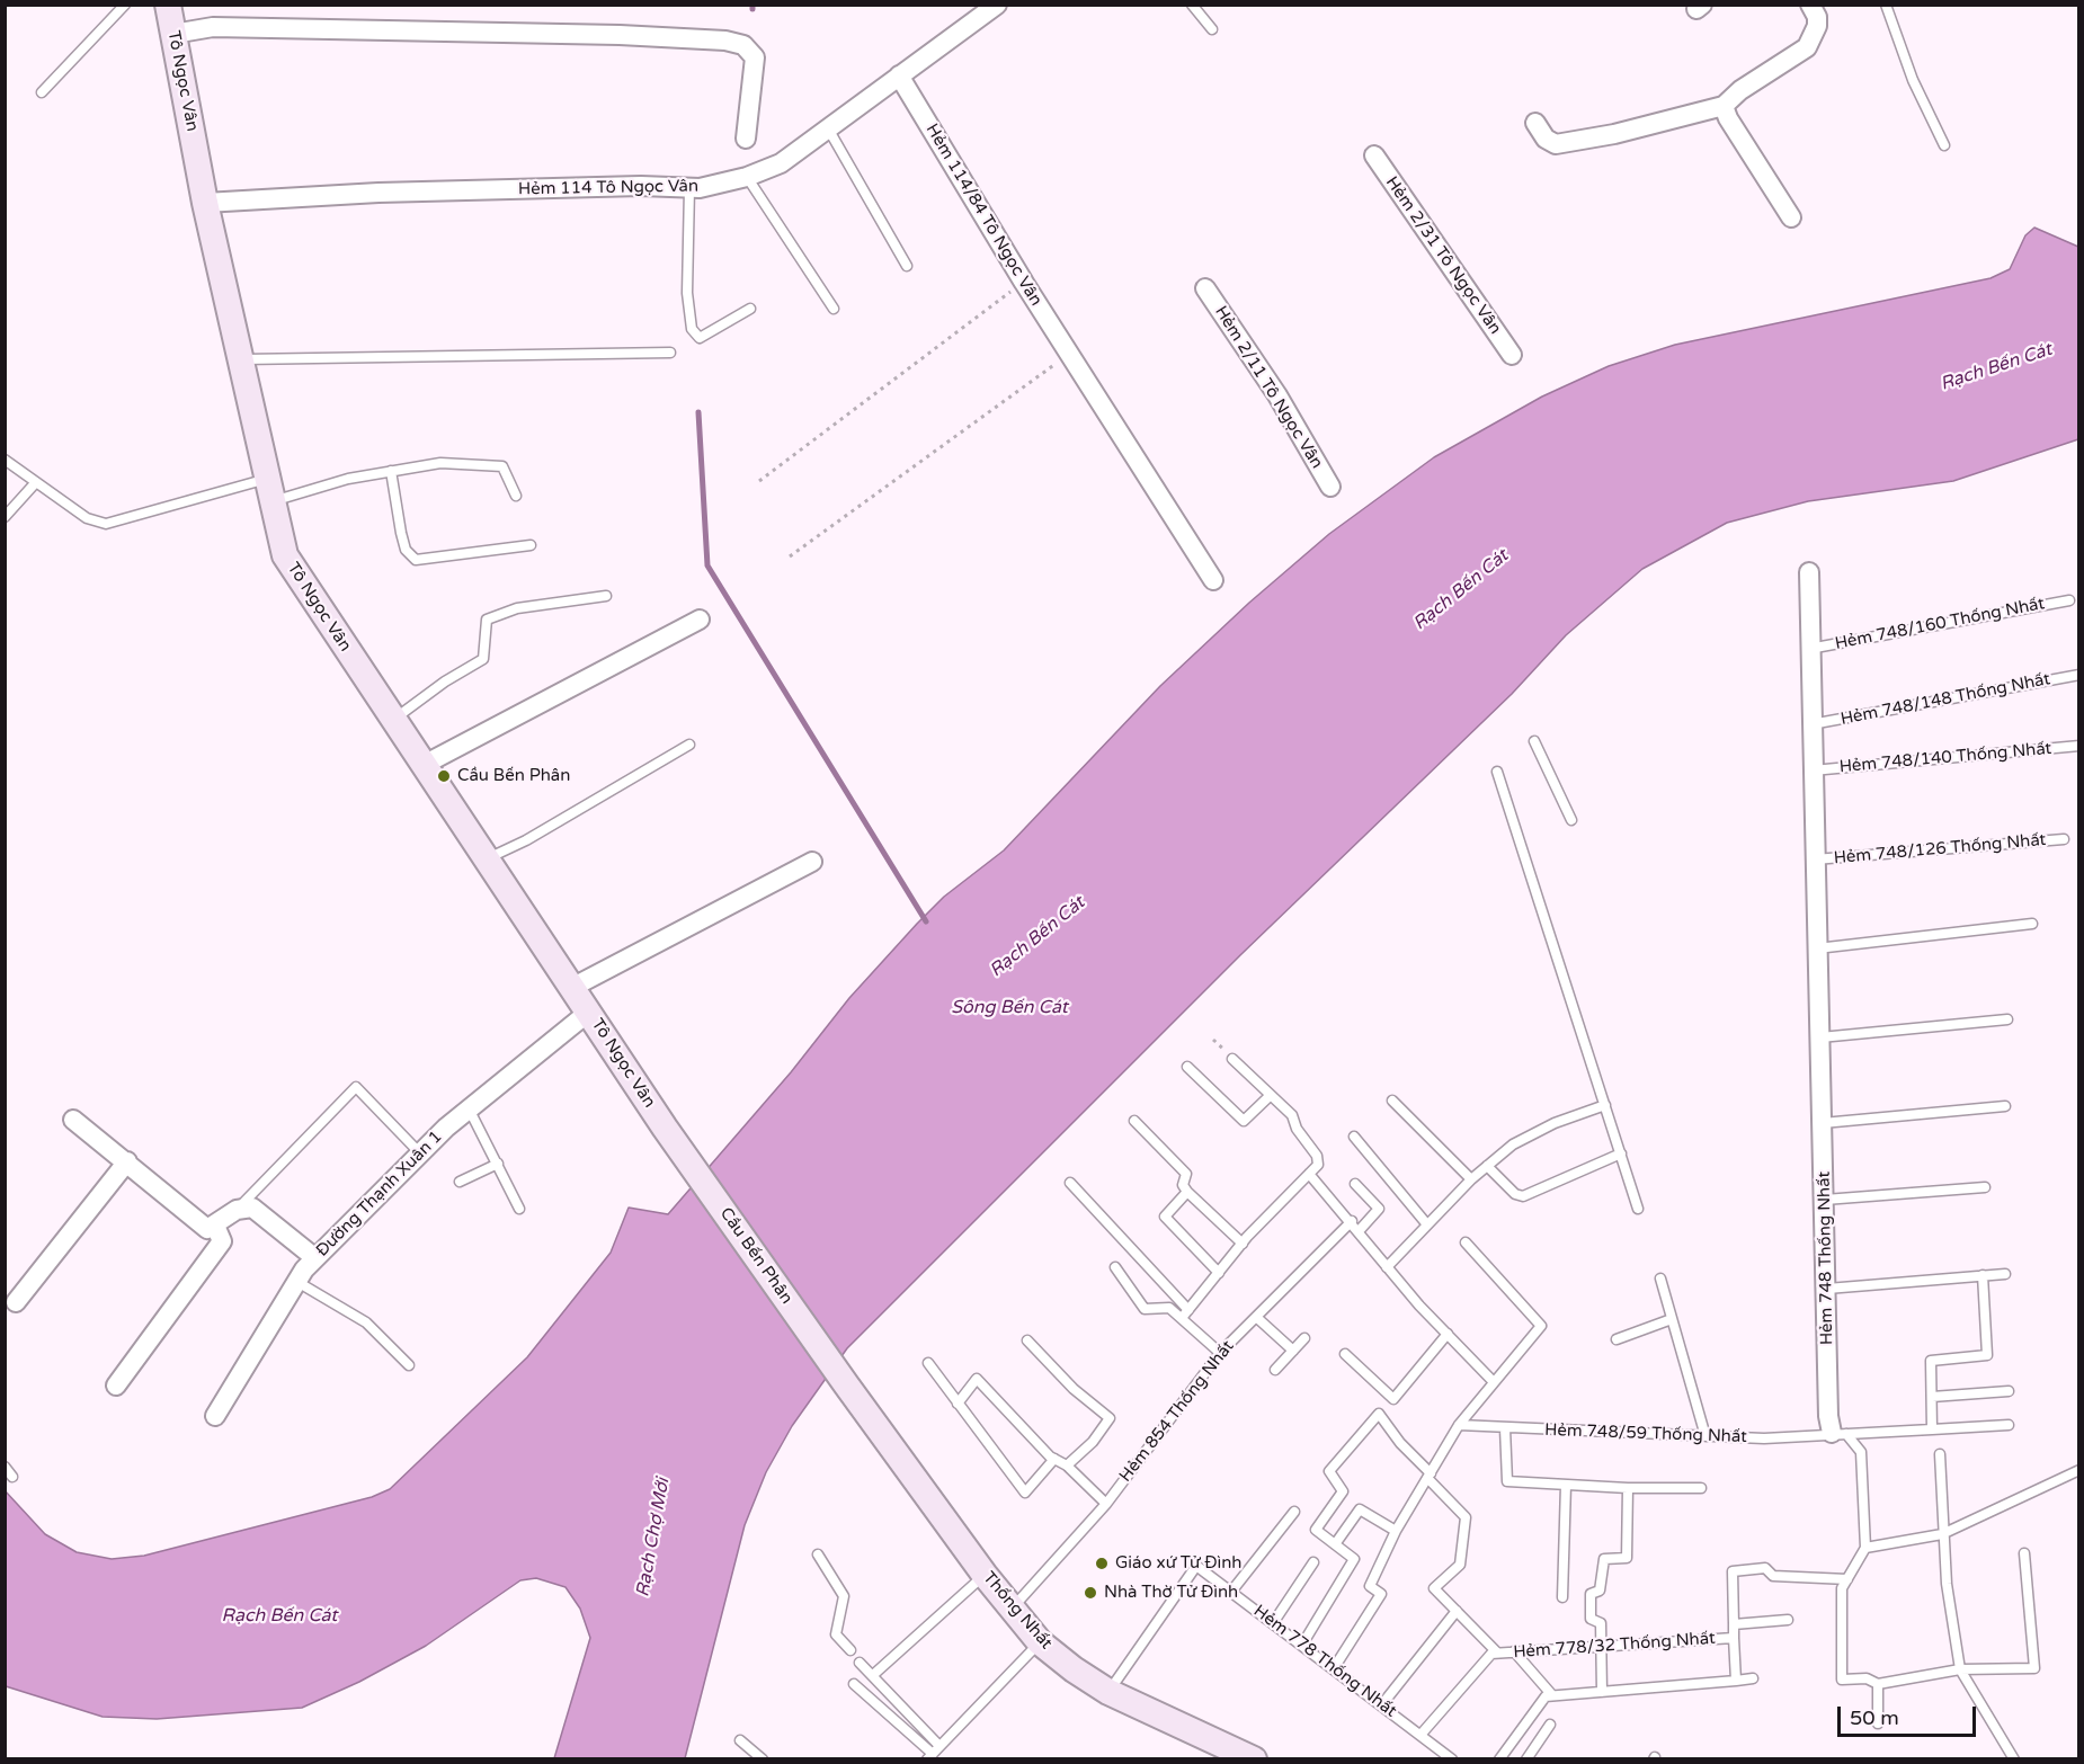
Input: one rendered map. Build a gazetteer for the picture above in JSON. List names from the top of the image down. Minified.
{"streets":{"main road":["Tô Ngọc Vân","Cầu Bến Phân","Thống Nhất"],"street":["Hẻm 114 Tô Ngọc Vân","Hẻm 114/84 Tô Ngọc Vân","Hẻm 2/31 Tô Ngọc Vân","Hẻm 2/11 Tô Ngọc Vân","Đường Thạnh Xuân 1","Hẻm 748 Thống Nhất"],"lane":["Hẻm 748/160 Thống Nhất","Hẻm 748/148 Thống Nhất","Hẻm 748/140 Thống Nhất","Hẻm 748/126 Thống Nhất","Hẻm 854 Thống Nhất","Hẻm 748/59 Thống Nhất","Hẻm 778/32 Thống Nhất","Hẻm 778 Thống Nhất"]},"crossings":[["Tô Ngọc Vân","Hẻm 114 Tô Ngọc Vân"],["Tô Ngọc Vân","Đường Thạnh Xuân 1"],["Tô Ngọc Vân","Cầu Bến Phân"],["Hẻm 114 Tô Ngọc Vân","Hẻm 114/84 Tô Ngọc Vân"],["Hẻm 748/160 Thống Nhất","Hẻm 748 Thống Nhất"],["Hẻm 748/148 Thống Nhất","Hẻm 748 Thống Nhất"],["Hẻm 748/140 Thống Nhất","Hẻm 748 Thống Nhất"],["Hẻm 748/126 Thống Nhất","Hẻm 748 Thống Nhất"],["Cầu Bến Phân","Thống Nhất"],["Hẻm 748 Thống Nhất","Hẻm 748/59 Thống Nhất"],["Hẻm 854 Thống Nhất","Thống Nhất"],["Thống Nhất","Hẻm 778 Thống Nhất"],["Hẻm 778/32 Thống Nhất","Hẻm 778 Thống Nhất"]],"water":["Rạch Bến Cát","Sông Bến Cát","Rạch Chợ Mới"],"places":["Cầu Bến Phân","Giáo xứ Tử Đình","Nhà Thờ Tử Đình"],"scale_bar":"50 m"}
